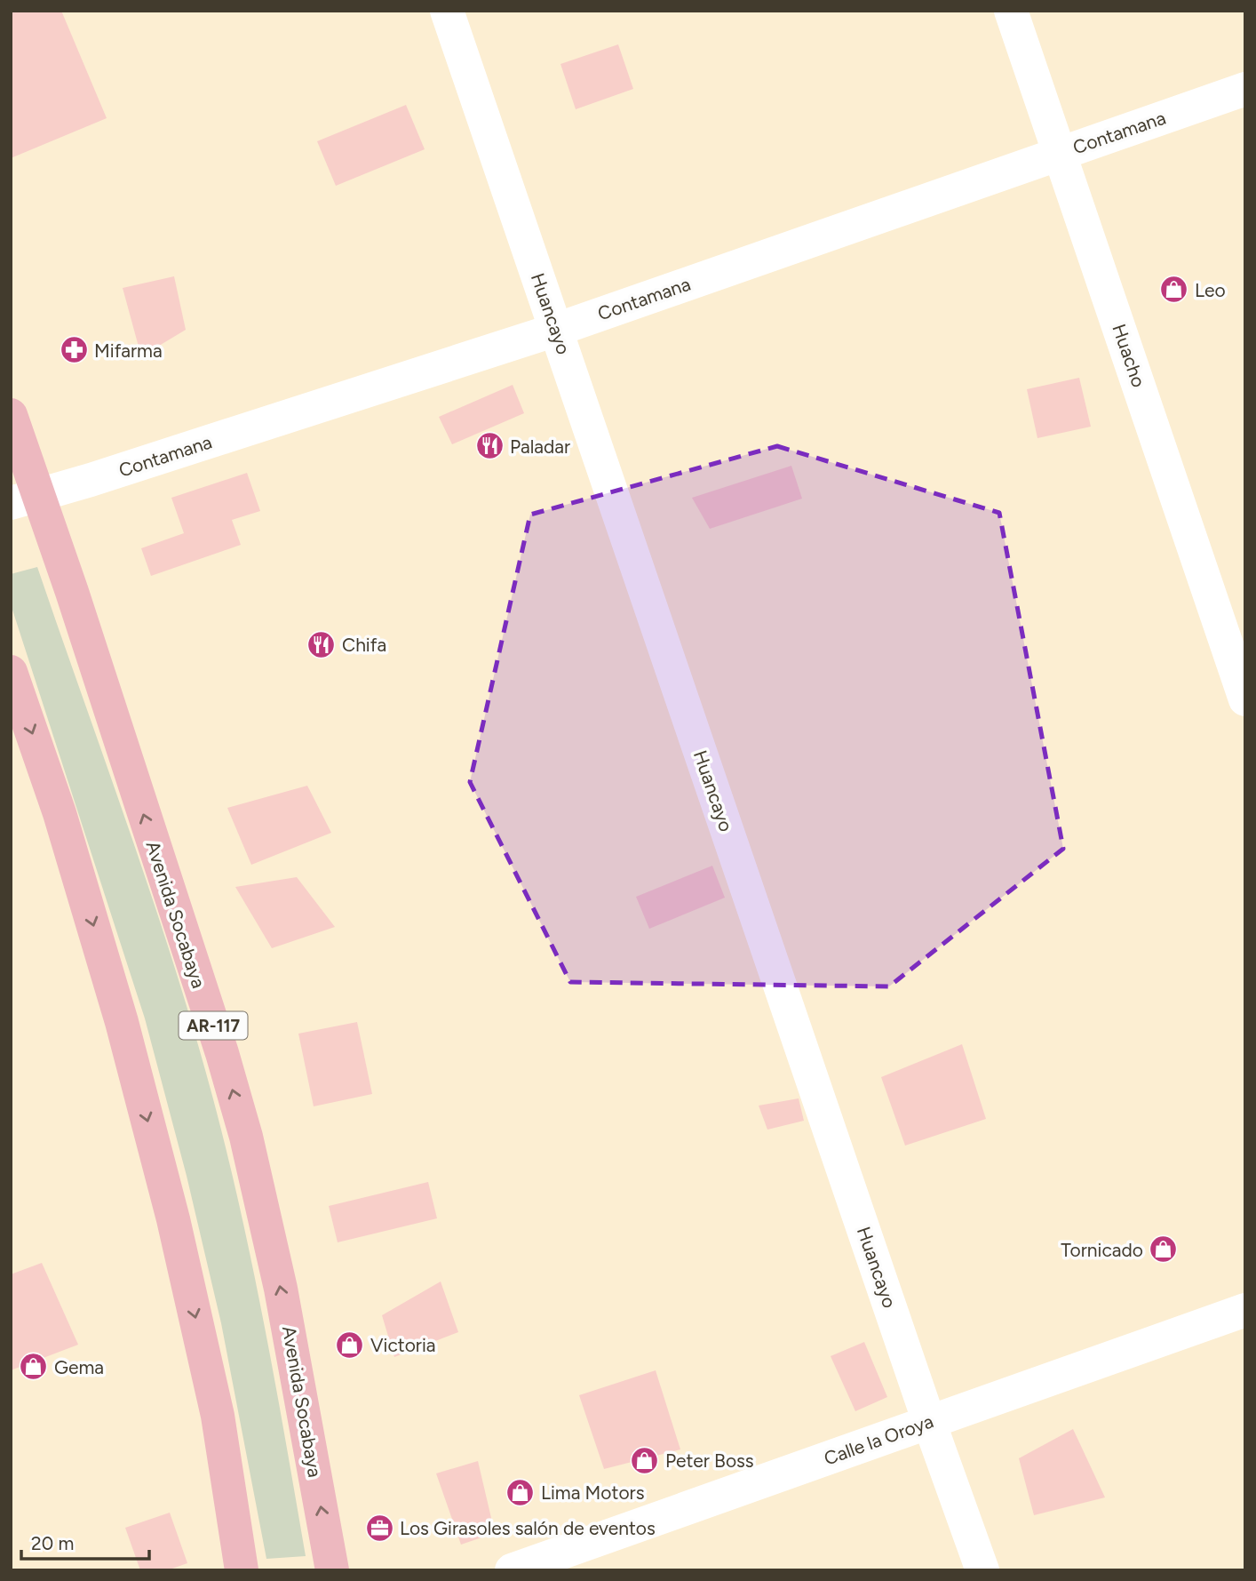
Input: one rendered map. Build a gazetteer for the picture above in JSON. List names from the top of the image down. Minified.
{"streets":{"main road":["Avenida Socabaya","AR-117"],"street":["Contamana","Huancayo","Huacho","Calle la Oroya"]},"crossings":[["Contamana","Huancayo"],["Contamana","Huacho"],["Contamana","Avenida Socabaya"],["Huancayo","Calle la Oroya"]],"places":{"shop":["Leo","Tornicado","Victoria","Gema","Peter Boss","Lima Motors"],"pharmacy":["Mifarma"],"restaurant":["Paladar","Chifa"],"office":["Los Girasoles salón de eventos"]},"scale_bar":"20 m"}
